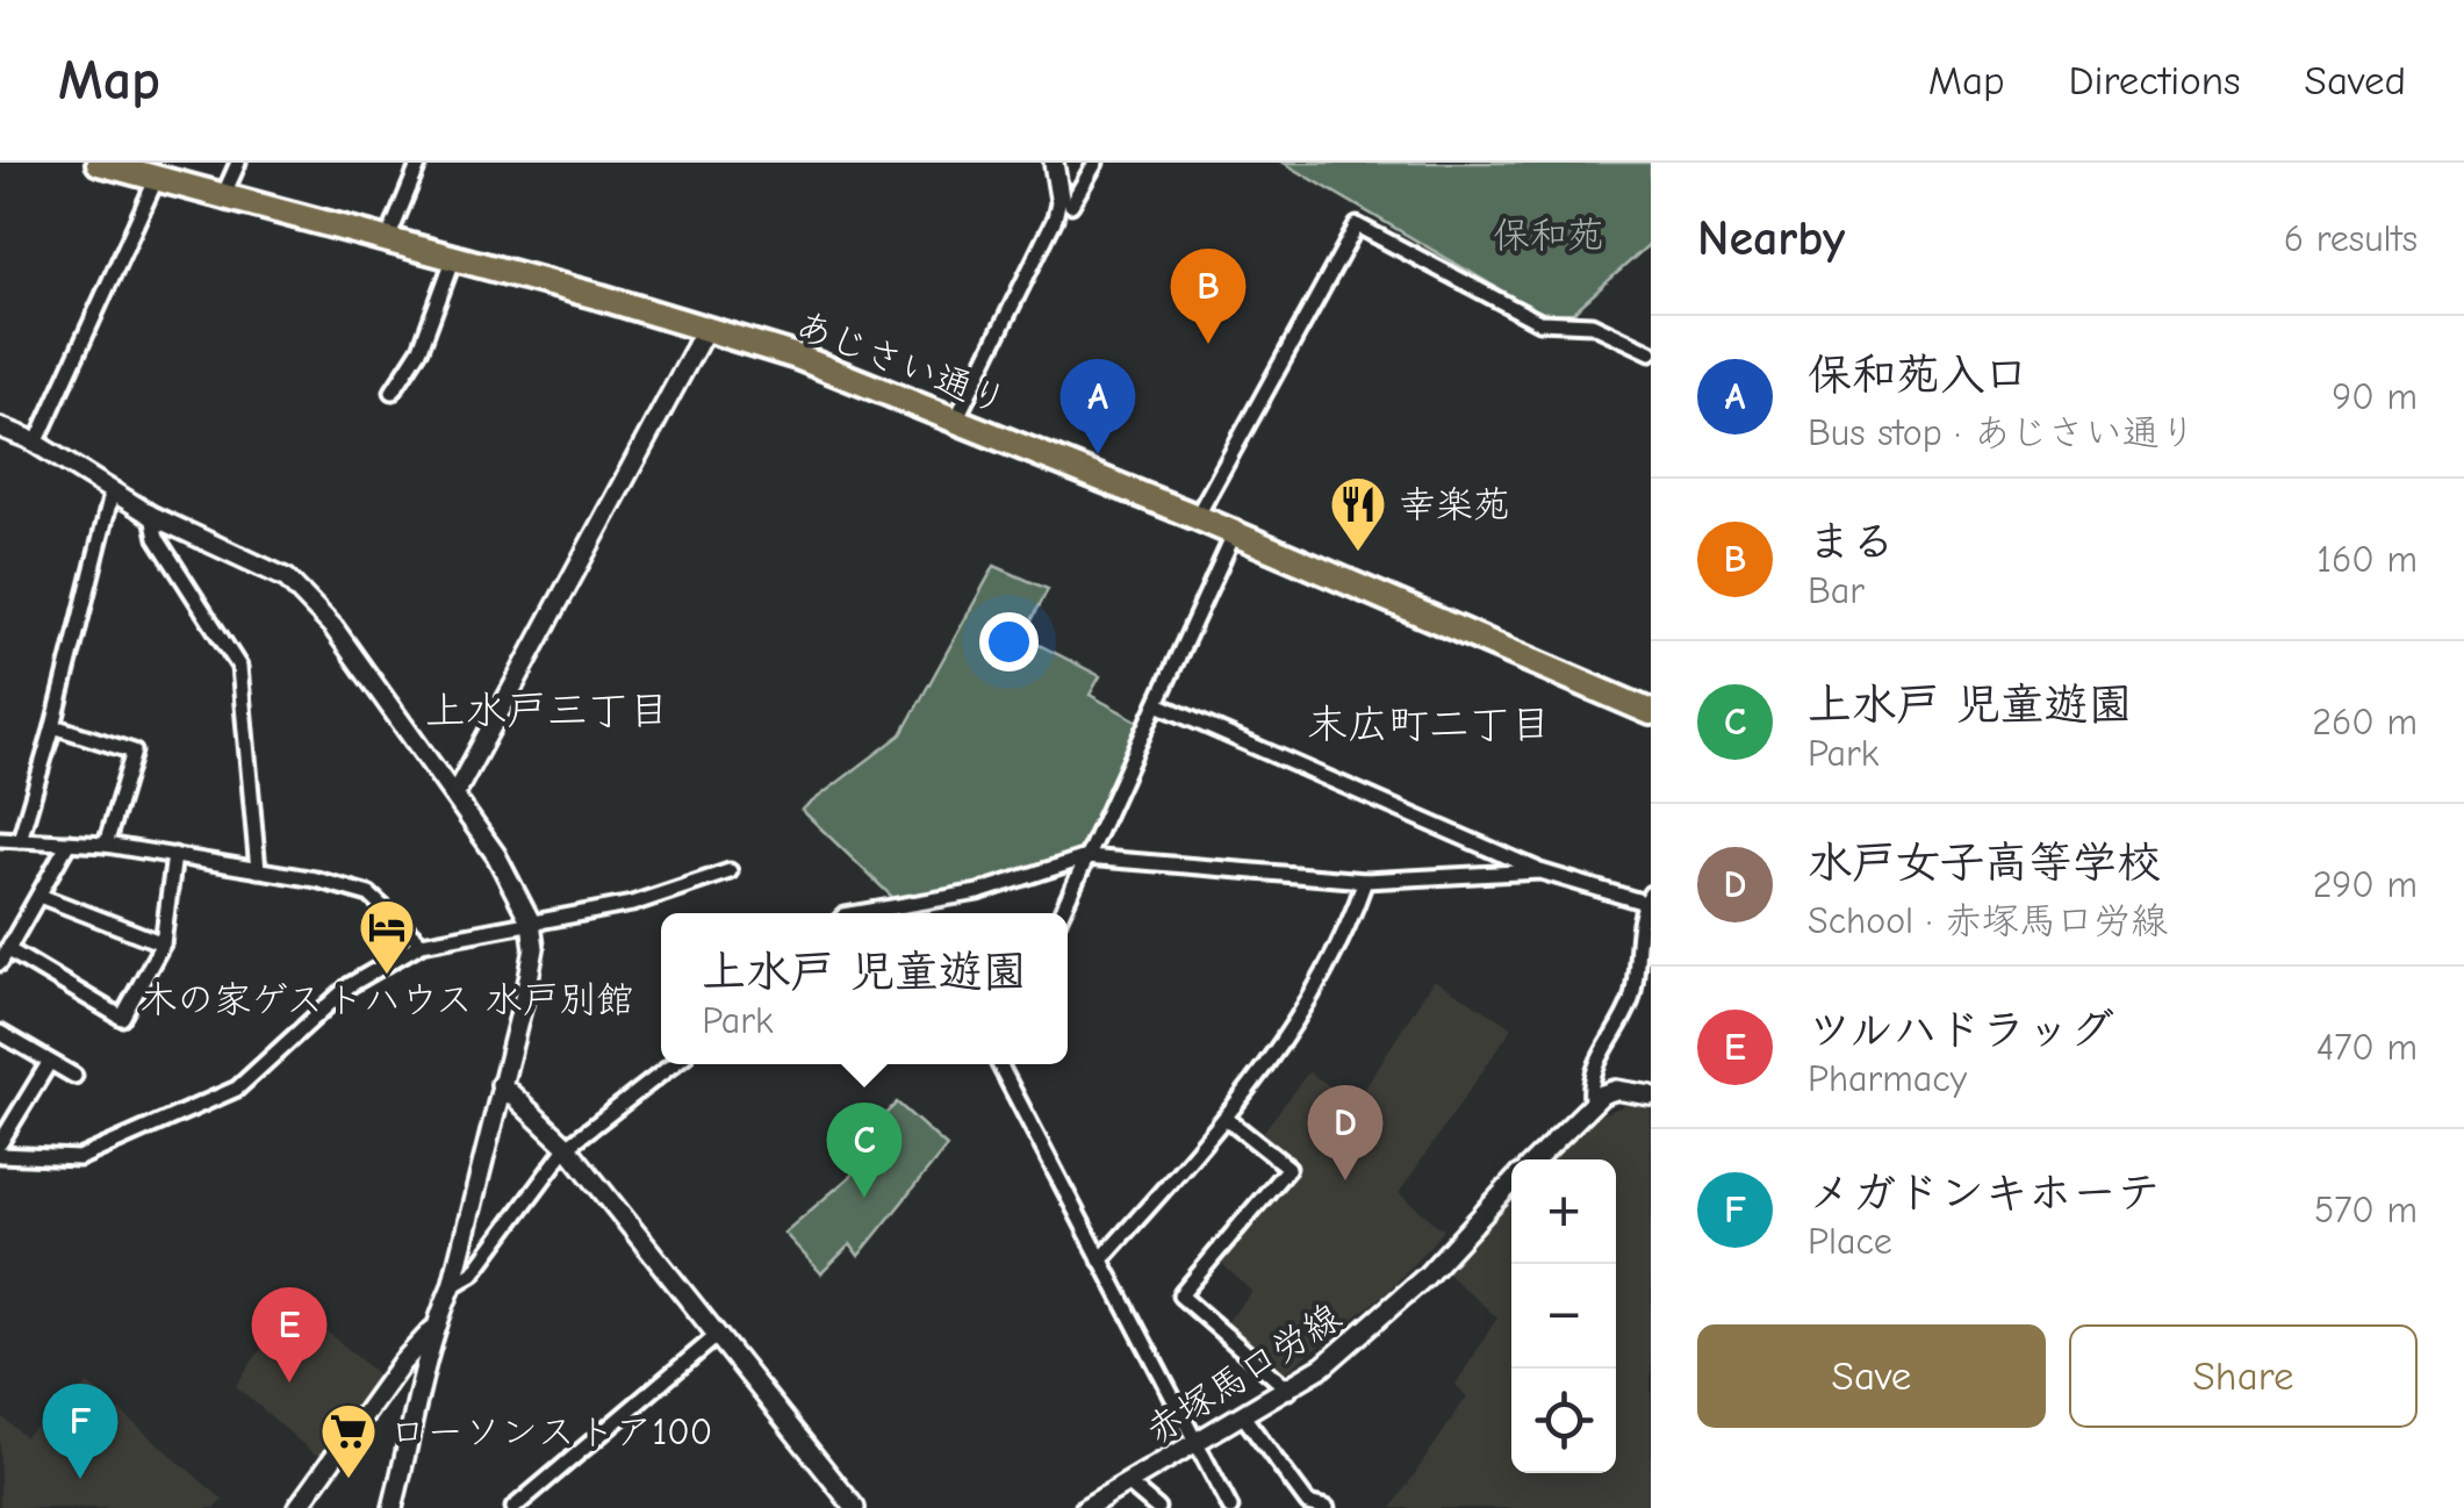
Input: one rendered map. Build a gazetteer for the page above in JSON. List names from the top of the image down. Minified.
{"streets":{"highway":["あじさい通り"],"street":["赤塚馬口労線"]},"districts":["上水戸三丁目","末広町二丁目"],"parks":["保和苑"],"places":{"restaurant":["幸楽苑"],"hotel":["木の家ゲストハウス 水戸別館"],"supermarket":["ローソンストア100"]},"page":{"header":"Map","nav":["Map","Directions","Saved"],"heading":["Nearby","6 results"],"pins":["B","A","D","C","E","F"],"list":[{"mark":"A","name":"保和苑入口","note":"Bus stop · あじさい通り","value":"90 m"},{"mark":"B","name":"まる","note":"Bar","value":"160 m"},{"mark":"C","name":"上水戸 児童遊園","note":"Park","value":"260 m"},{"mark":"D","name":"水戸女子高等学校","note":"School · 赤塚馬口労線","value":"290 m"},{"mark":"E","name":"ツルハドラッグ","note":"Pharmacy","value":"470 m"},{"mark":"F","name":"メガドンキホーテ","note":"Place","value":"570 m"}],"popup":["上水戸 児童遊園","Park"],"map_buttons":["+","−"],"buttons":["Save","Share"]}}
